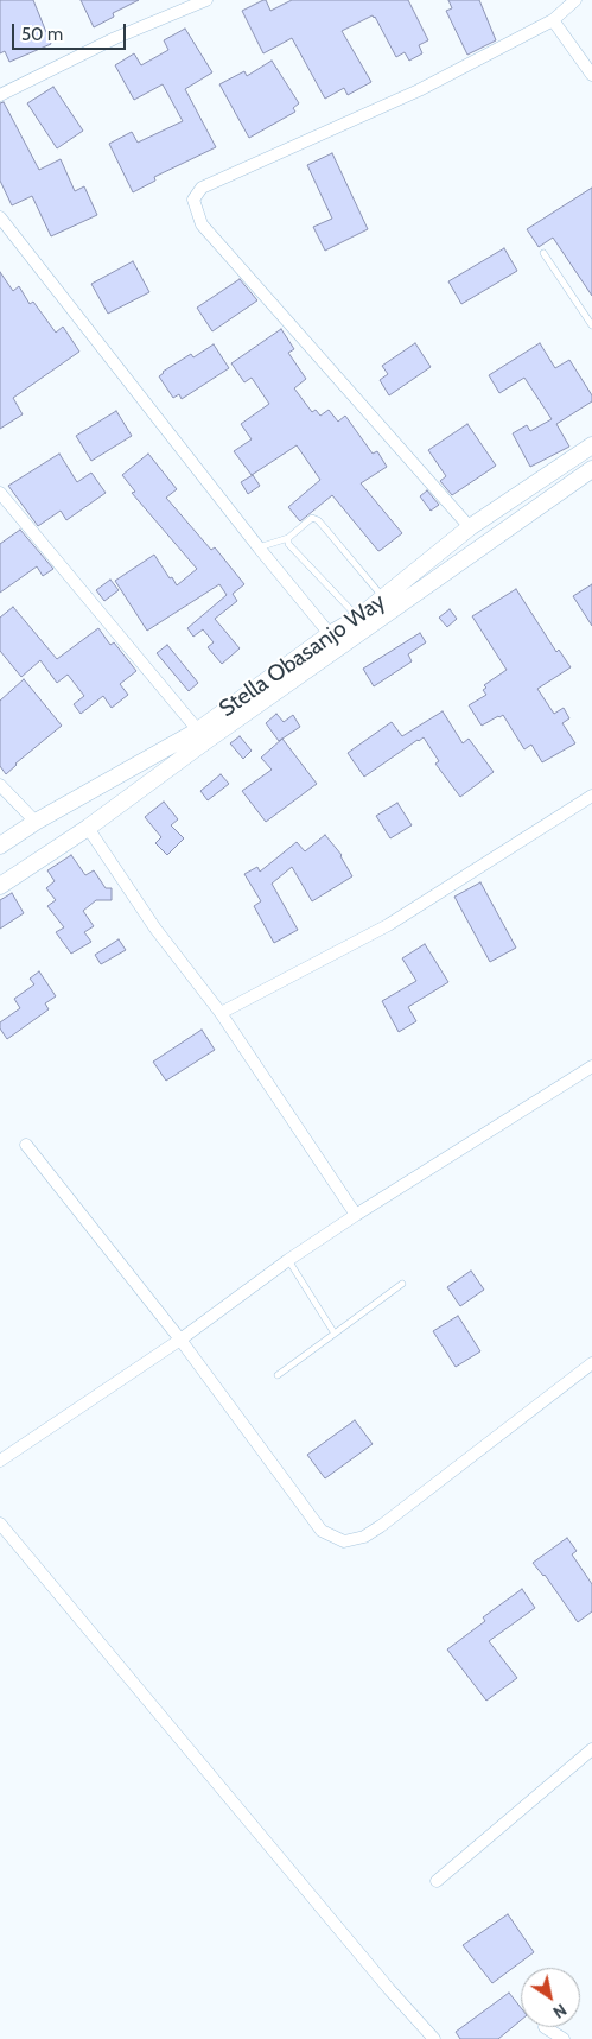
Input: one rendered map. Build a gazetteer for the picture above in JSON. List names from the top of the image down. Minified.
{"streets":{"street":["Stella Obasanjo Way"]},"scale_bar":"50 m","north":"bottom right"}
